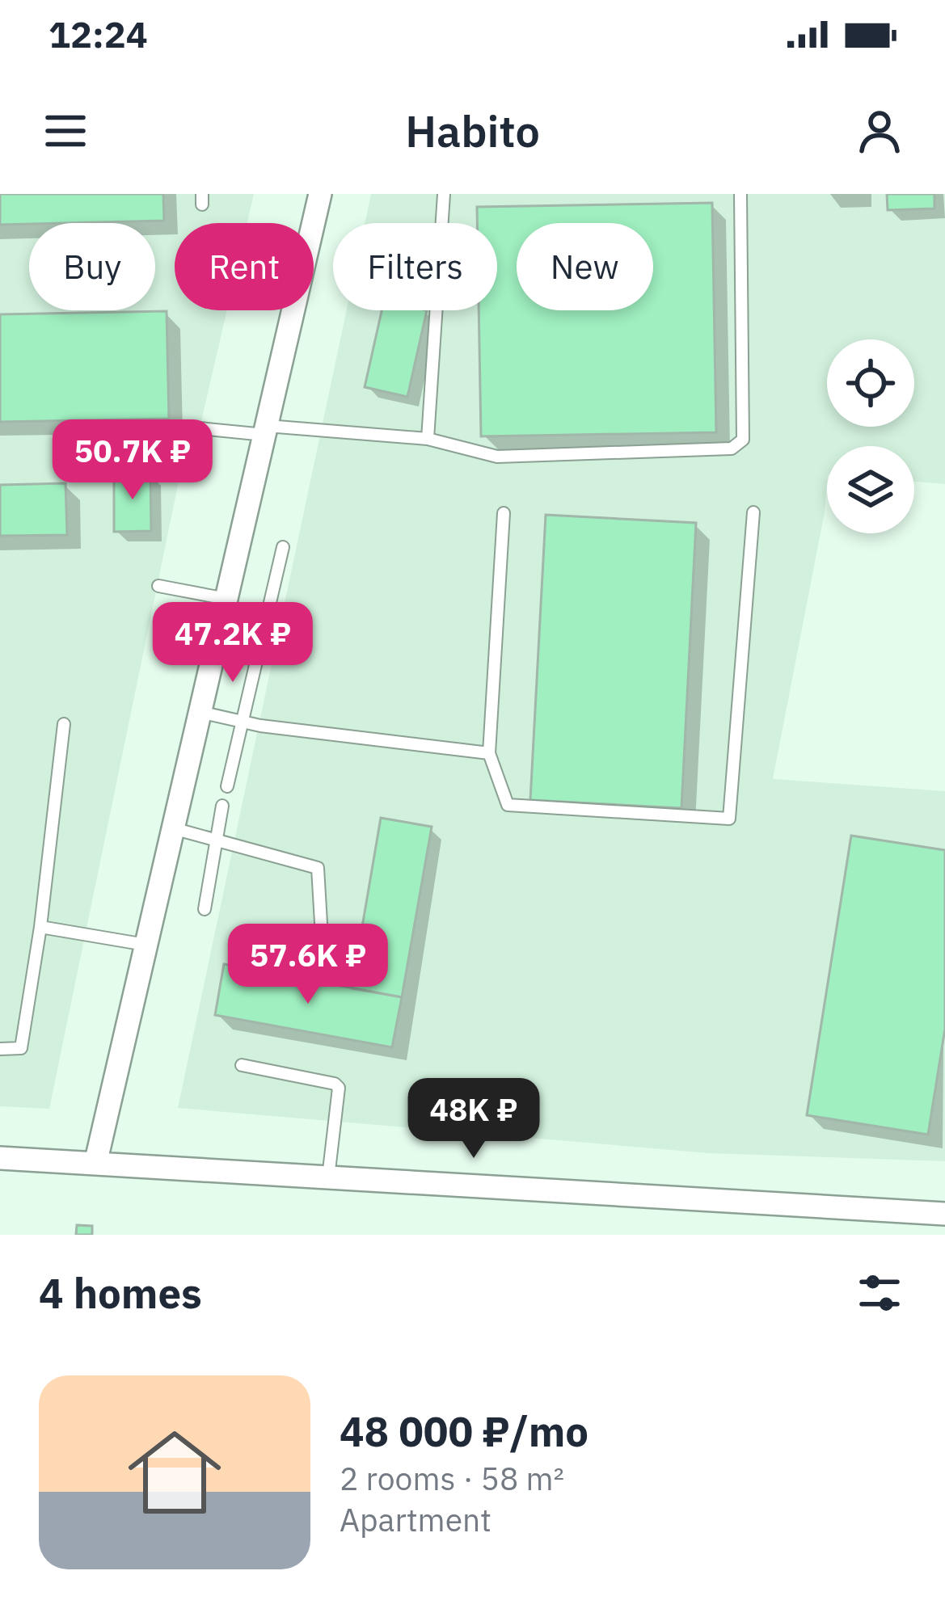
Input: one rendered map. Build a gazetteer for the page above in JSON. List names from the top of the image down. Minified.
{"page":{"status":"12:24","header":"Habito","chip":["Buy","Rent","Filters","New"],"price":["50.7K ₽","47.2K ₽","57.6K ₽","48K ₽"],"heading":"4 homes","list":[{"name":"48 000 ₽/mo","note":"2 rooms · 58 m² · Apartment"}]}}
